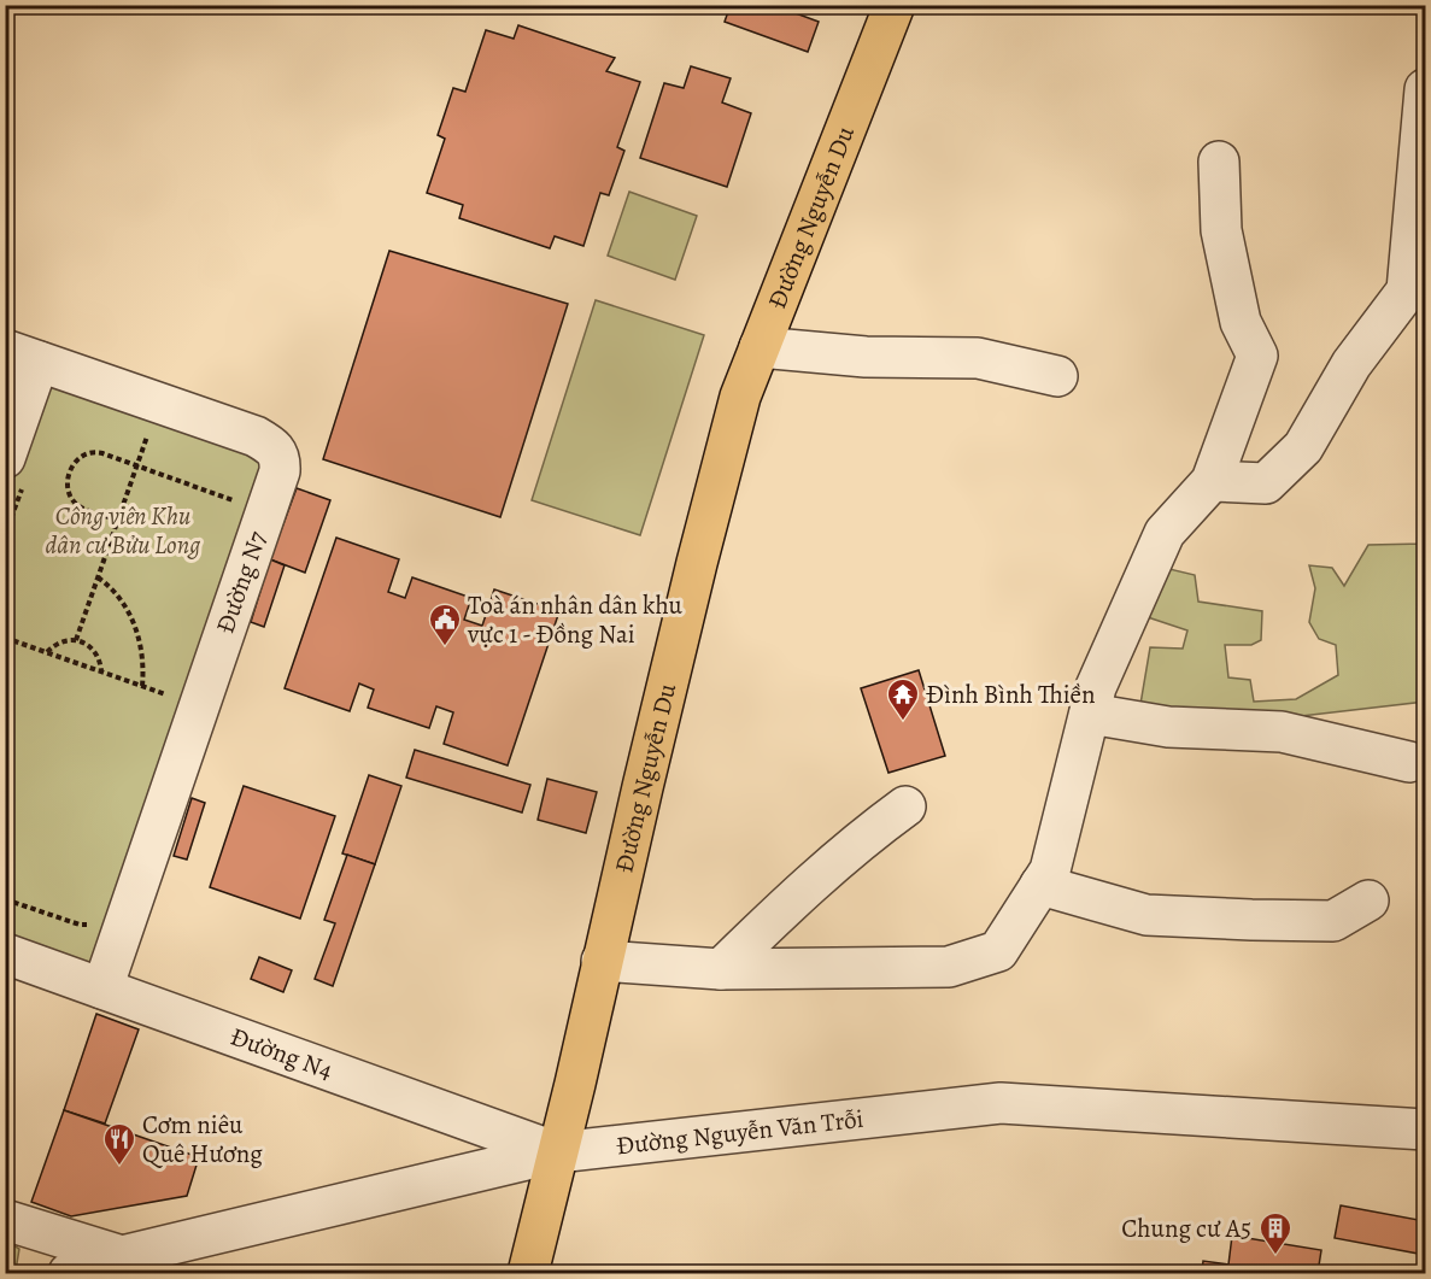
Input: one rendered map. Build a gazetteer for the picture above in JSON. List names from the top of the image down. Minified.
{"streets":{"main road":["Đường Nguyễn Du"],"street":["Đường N7","Đường N4","Đường Nguyễn Văn Trỗi"]},"crossings":[["Đường Nguyễn Du","Đường N4"],["Đường Nguyễn Du","Đường Nguyễn Văn Trỗi"],["Đường N7","Đường N4"],["Đường N4","Đường Nguyễn Văn Trỗi"]],"parks":["Công viên Khu dân cư Bửu Long"],"places":{"public building":["Toà án nhân dân khu vực 1 - Đồng Nai"],"temple":["Đình Bình Thiền"],"restaurant":["Cơm niêu Quê Hương"],"building":["Chung cư A5"]}}
